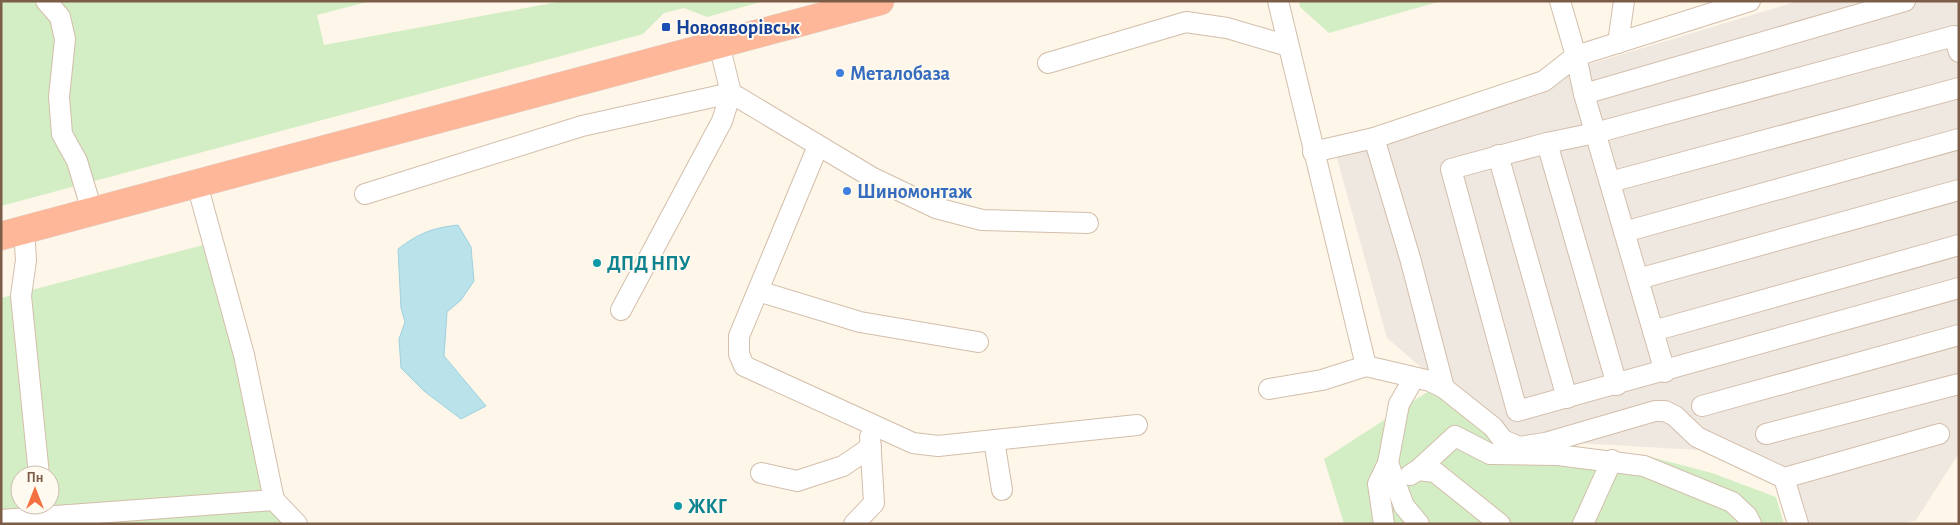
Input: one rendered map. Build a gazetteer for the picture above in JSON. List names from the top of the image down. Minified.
{"places":{"transit":["Новояворівськ"],"other":["Металобаза","Шиномонтаж","ДПД НПУ","ЖКГ"]},"north":"top"}
